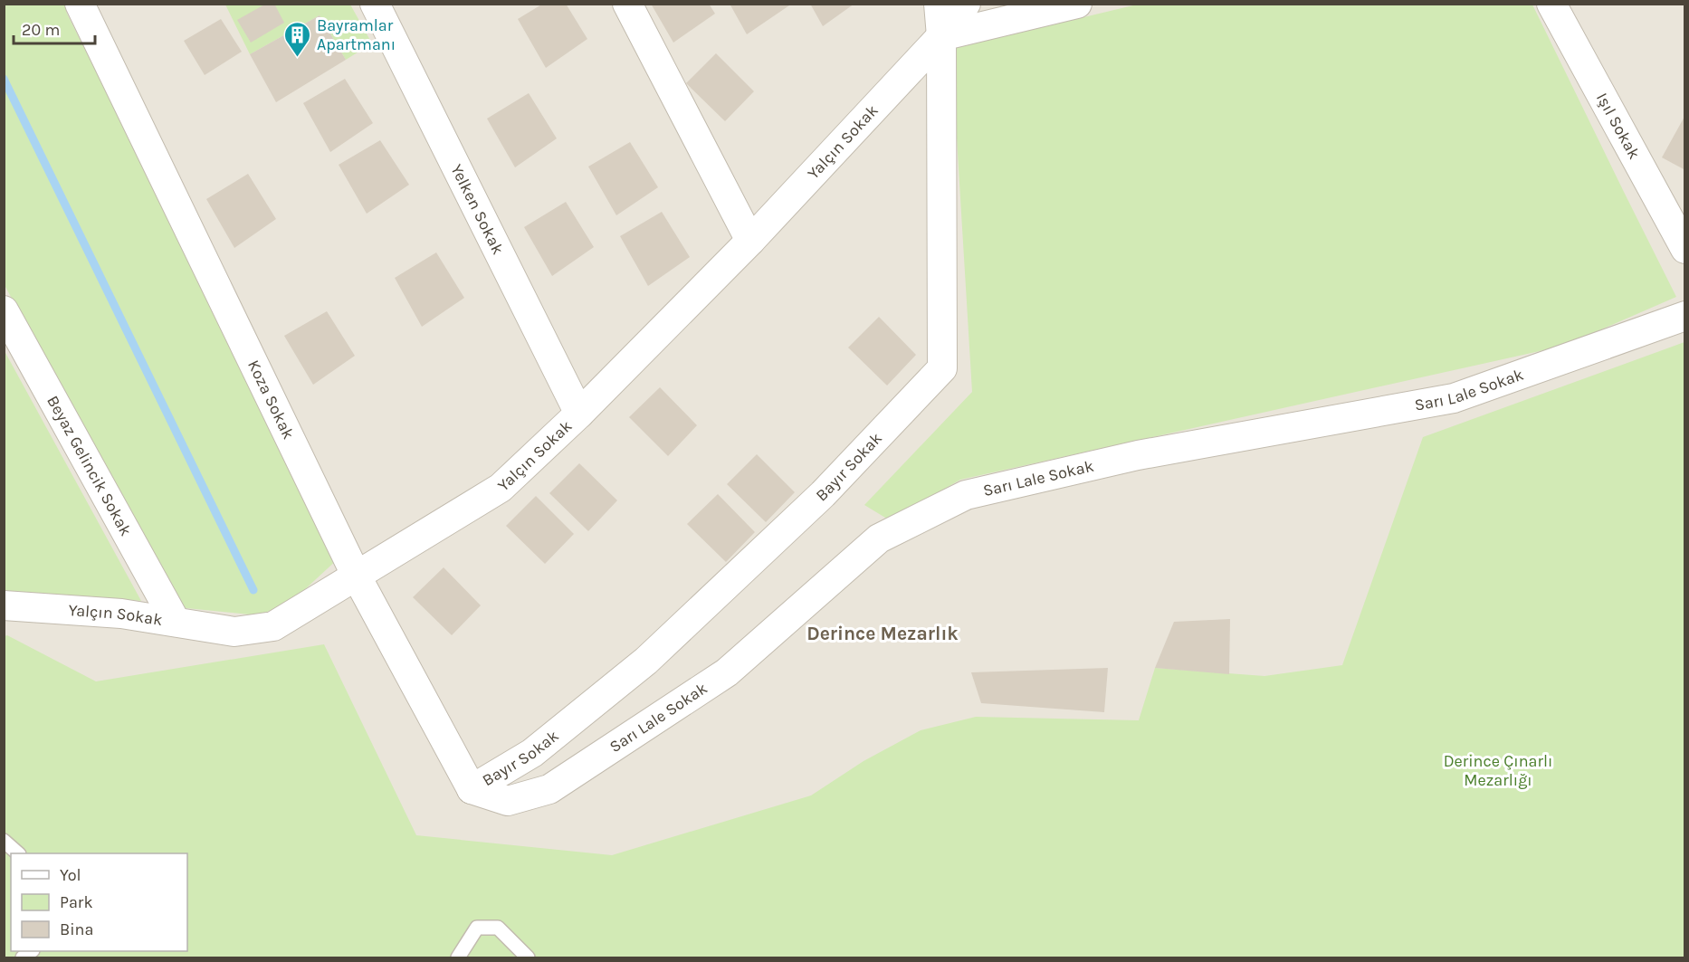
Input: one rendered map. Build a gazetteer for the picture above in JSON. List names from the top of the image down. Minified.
{"streets":{"street":["Işıl Sokak","Yalçın Sokak","Yelken Sokak","Sarı Lale Sokak","Koza Sokak","Beyaz Gelincik Sokak","Bayır Sokak"]},"crossings":[["Yalçın Sokak","Yelken Sokak"],["Yalçın Sokak","Koza Sokak"],["Yalçın Sokak","Beyaz Gelincik Sokak"],["Yalçın Sokak","Bayır Sokak"],["Sarı Lale Sokak","Koza Sokak"],["Sarı Lale Sokak","Bayır Sokak"],["Koza Sokak","Bayır Sokak"]],"districts":["Derince Mezarlık"],"parks":["Derince Çınarlı Mezarlığı"],"places":{"building":["Bayramlar Apartmanı"]},"legend":["Yol","Park","Bina"],"scale_bar":"20 m"}
